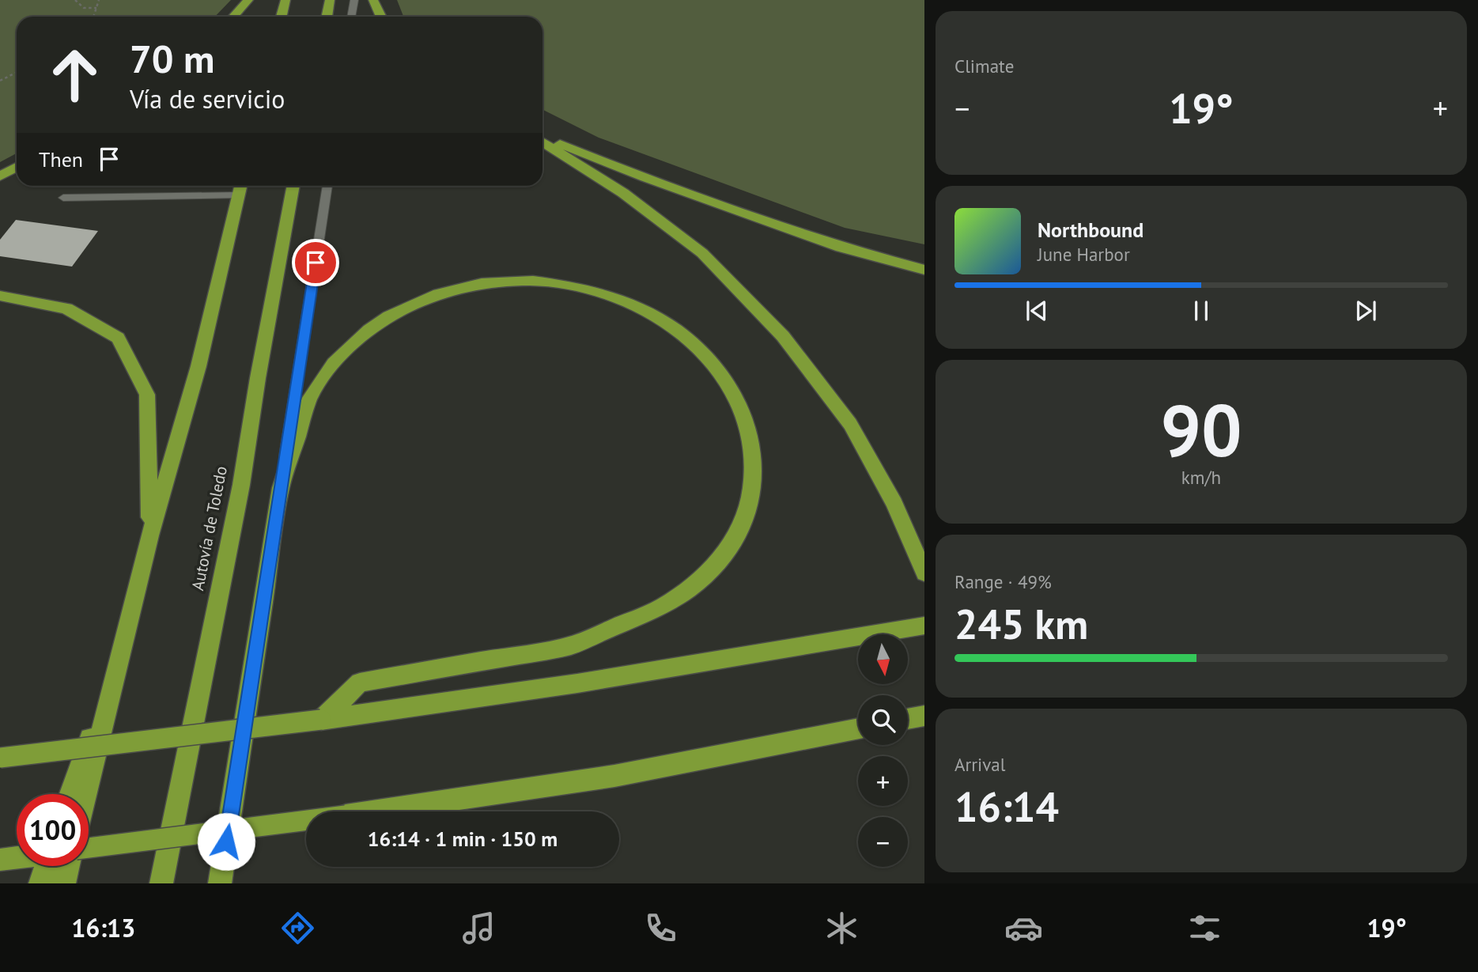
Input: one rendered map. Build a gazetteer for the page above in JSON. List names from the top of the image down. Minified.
{"streets":{"highway":["Autovía de Toledo"]},"north":"bottom","page":{"tile":["Climate",["90","km/h"],["Range · 49%","245 km"],["Arrival","16:14"]],"turn":["70 m","Vía de servicio"],"heat":["−","19°","+"],"then":"Then","song":["Northbound","June Harbor"],"map_buttons":["+","−"],"limit":"100","trip":"16:14 · 1 min · 150 m","tabs":["16:13","19°"]}}
